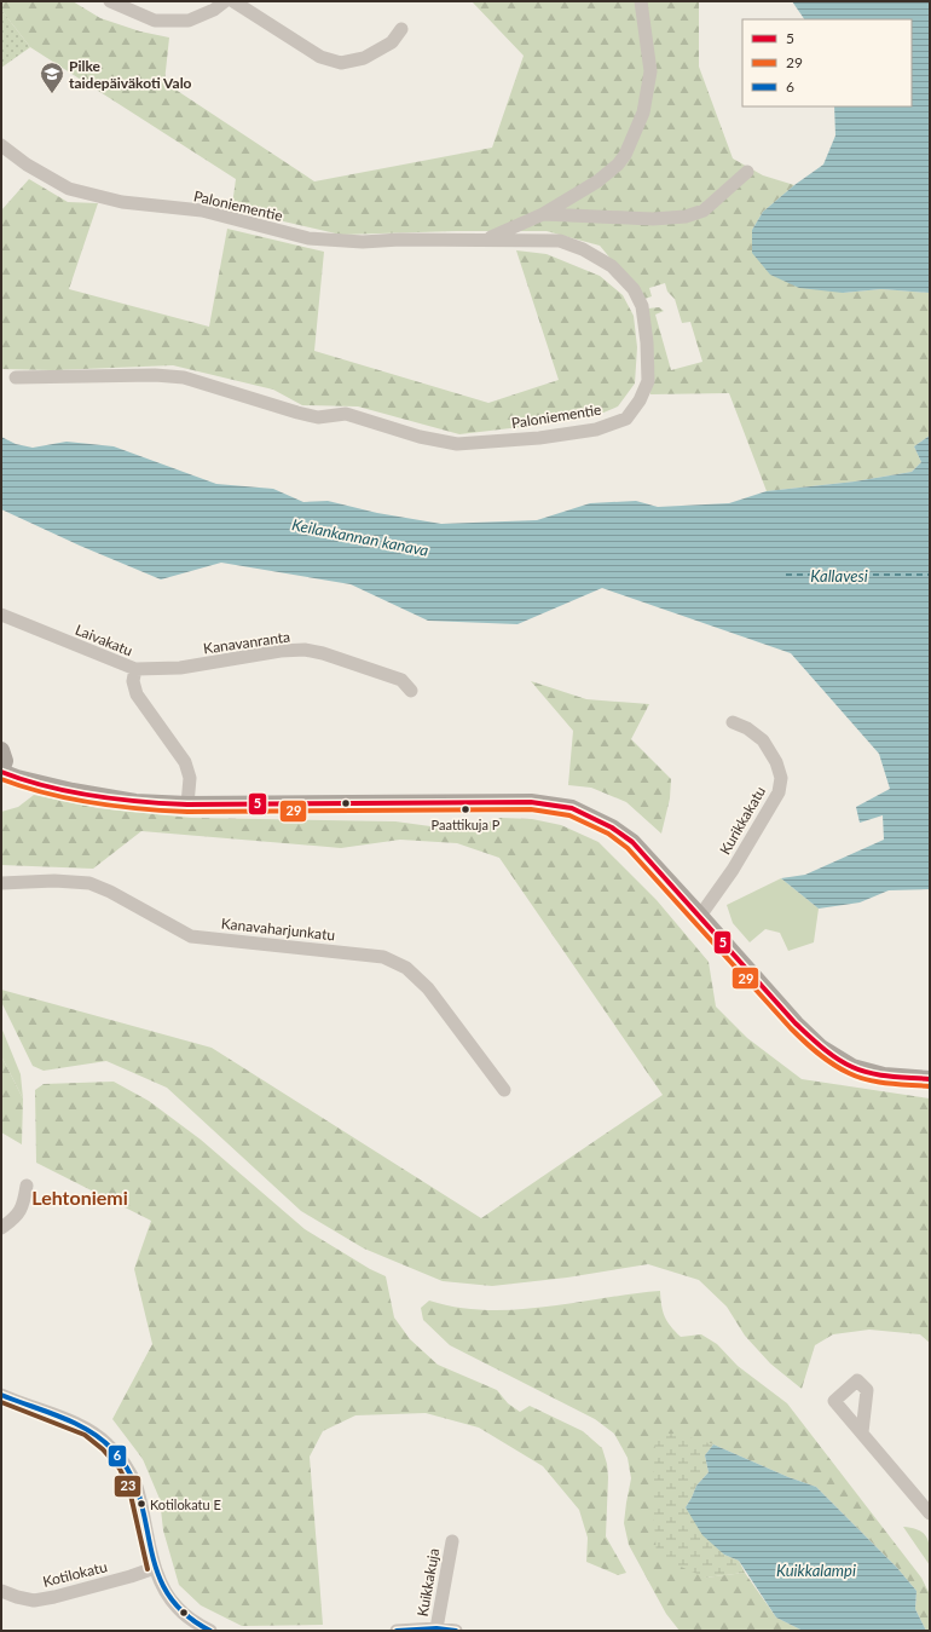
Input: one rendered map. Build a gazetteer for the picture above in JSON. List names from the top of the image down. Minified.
{"streets":{"street":["Paloniementie","Laivakatu","Kanavanranta","Kurikkakatu","Kanavaharjunkatu","Kotilokatu","Kuikkakuja"]},"crossings":[["Laivakatu","Kanavanranta"]],"districts":["Lehtoniemi"],"water":["Keilankannan kanava","Kallavesi","Kuikkalampi"],"places":{"school or university":["Pilke taidepäiväkoti Valo"],"other":["Paattikuja P","Kotilokatu E"]},"lines":["transit line 5","transit line 29","transit line 6","transit line 23"],"legend":["5","29","6"]}
